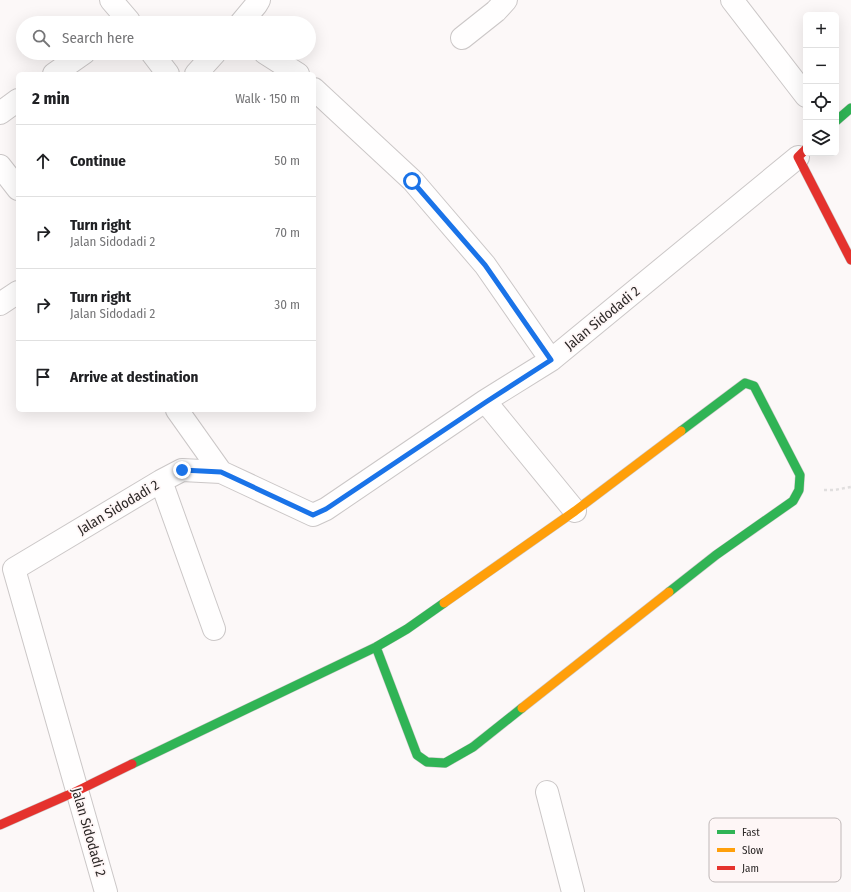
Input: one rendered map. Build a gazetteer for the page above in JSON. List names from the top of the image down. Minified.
{"streets":{"street":["Jalan Sidodadi 2"]},"legend":["Fast","Slow","Jam"],"page":{"map_buttons":["+","−"],"search":"Search here","heading":["2 min","Walk · 150 m"],"list":[["Continue","50 m"],["Turn right","Jalan Sidodadi 2","70 m"],["Turn right","Jalan Sidodadi 2","30 m"],"Arrive at destination"]}}
